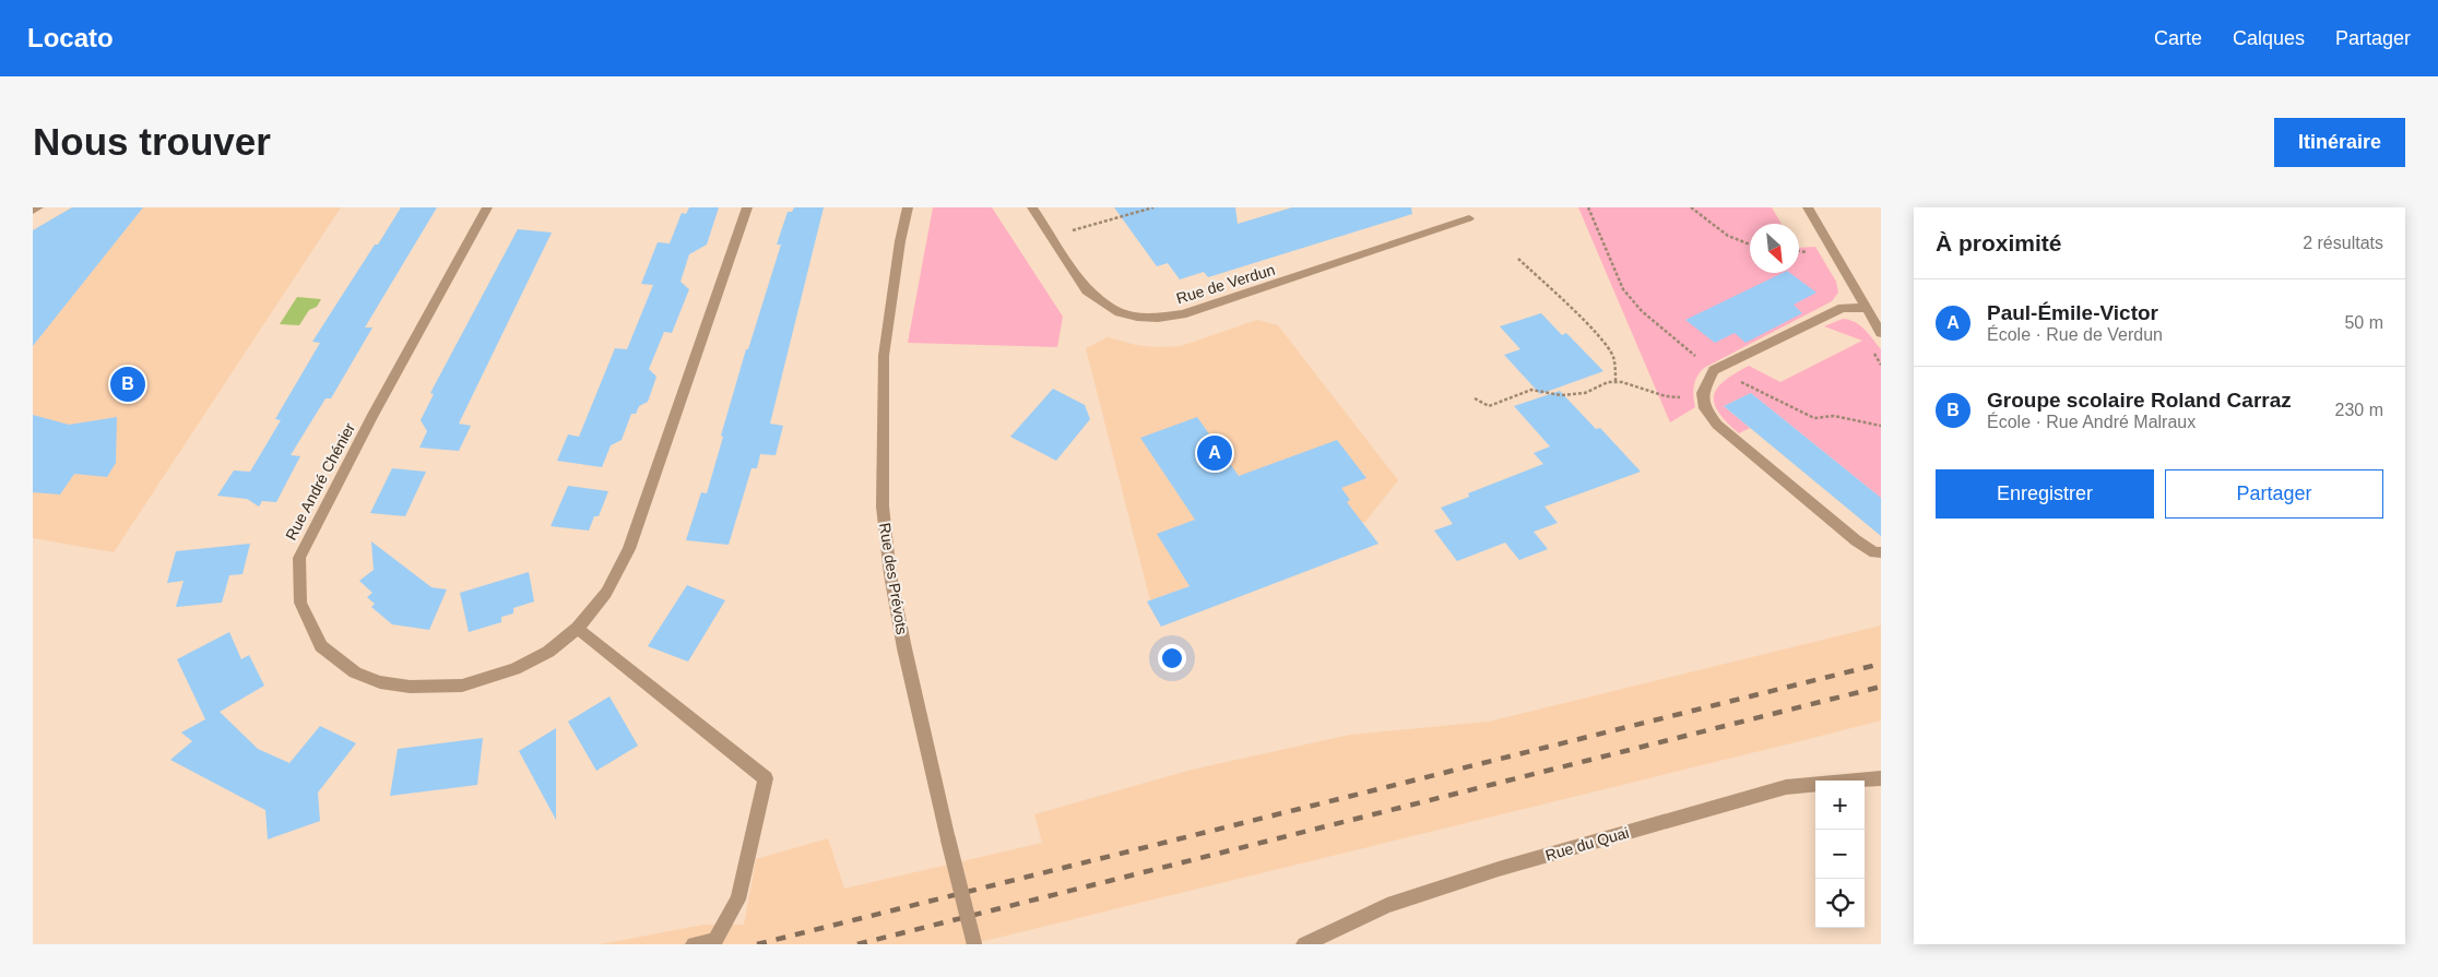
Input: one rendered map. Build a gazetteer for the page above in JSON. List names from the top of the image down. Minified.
{"streets":{"street":["Rue de Verdun","Rue André Chénier","Rue des Prévots","Rue du Quai"]},"north":"bottom right","page":{"header":"Locato","nav":["Carte","Calques","Partager"],"buttons":["Itinéraire",["Enregistrer","Partager"]],"title":"Nous trouver","heading":["À proximité","2 résultats"],"list":[{"mark":"A","name":"Paul-Émile-Victor","note":"École · Rue de Verdun","value":"50 m"},{"mark":"B","name":"Groupe scolaire Roland Carraz","note":"École · Rue André Malraux","value":"230 m"}],"pins":["B","A"],"map_buttons":["+","−"]}}
